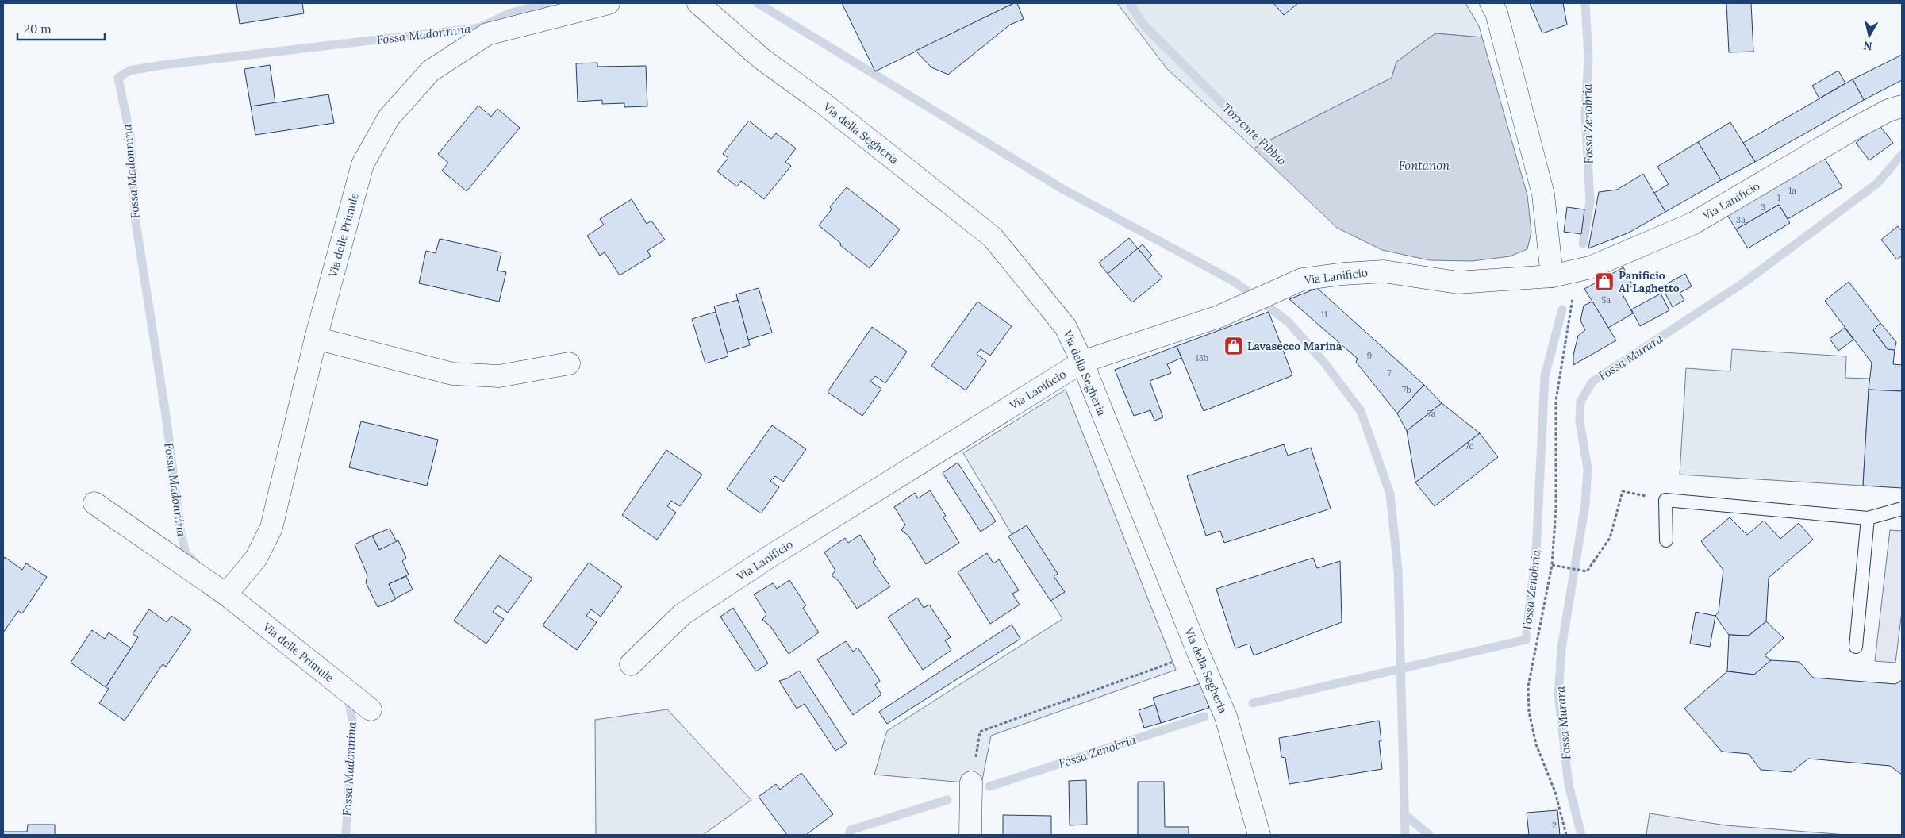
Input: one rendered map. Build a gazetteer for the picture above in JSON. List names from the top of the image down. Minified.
{"streets":{"street":["Via della Segheria","Via Lanificio","Via delle Primule"]},"crossings":[["Via della Segheria","Via Lanificio"]],"water":["Fossa Madonnina","Fossa Zenobria","Torrente Fibbio","Fontanon","Fossa Murara"],"places":{"shop":["Panificio Al Laghetto","Lavasecco Marina"]},"house_numbers":["1a","1","3","3a","5a","11","9","13b","7","7b","7a","7c","2"],"scale_bar":"20 m","north":"bottom"}
